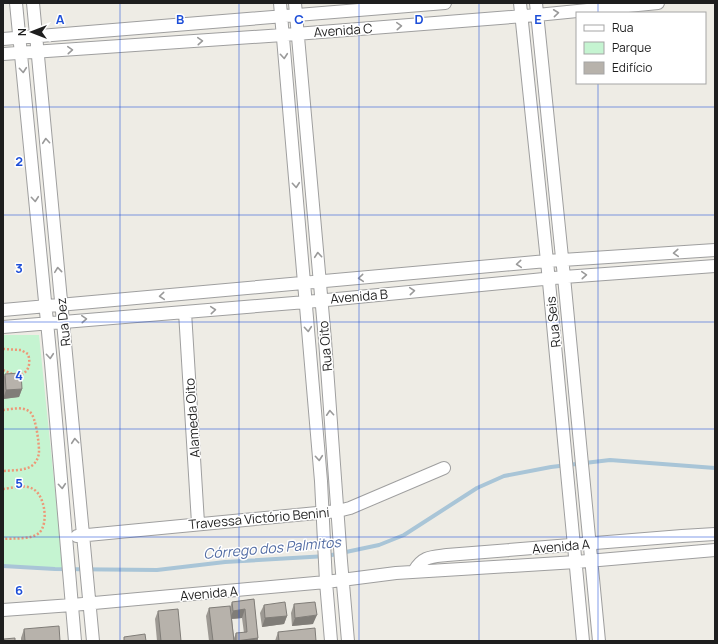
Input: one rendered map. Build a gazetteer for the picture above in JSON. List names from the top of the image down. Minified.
{"streets":{"street":["Avenida C","Avenida B","Rua Dez","Rua Seis","Rua Oito","Alameda Oito","Travessa Victório Benini","Avenida A"]},"crossings":[["Avenida C","Rua Dez"],["Avenida C","Rua Seis"],["Avenida C","Rua Oito"],["Avenida B","Rua Dez"],["Avenida B","Rua Seis"],["Avenida B","Rua Oito"],["Avenida B","Alameda Oito"],["Rua Dez","Travessa Victório Benini"],["Rua Dez","Avenida A"],["Rua Seis","Avenida A"],["Rua Oito","Travessa Victório Benini"],["Rua Oito","Avenida A"],["Alameda Oito","Travessa Victório Benini"]],"water":["Córrego dos Palmitos"],"legend":["Rua","Parque","Edifício"],"north":"left","grid":{"columns":["A","B","C","D","E"],"rows":["2","3","4","5","6"]}}
